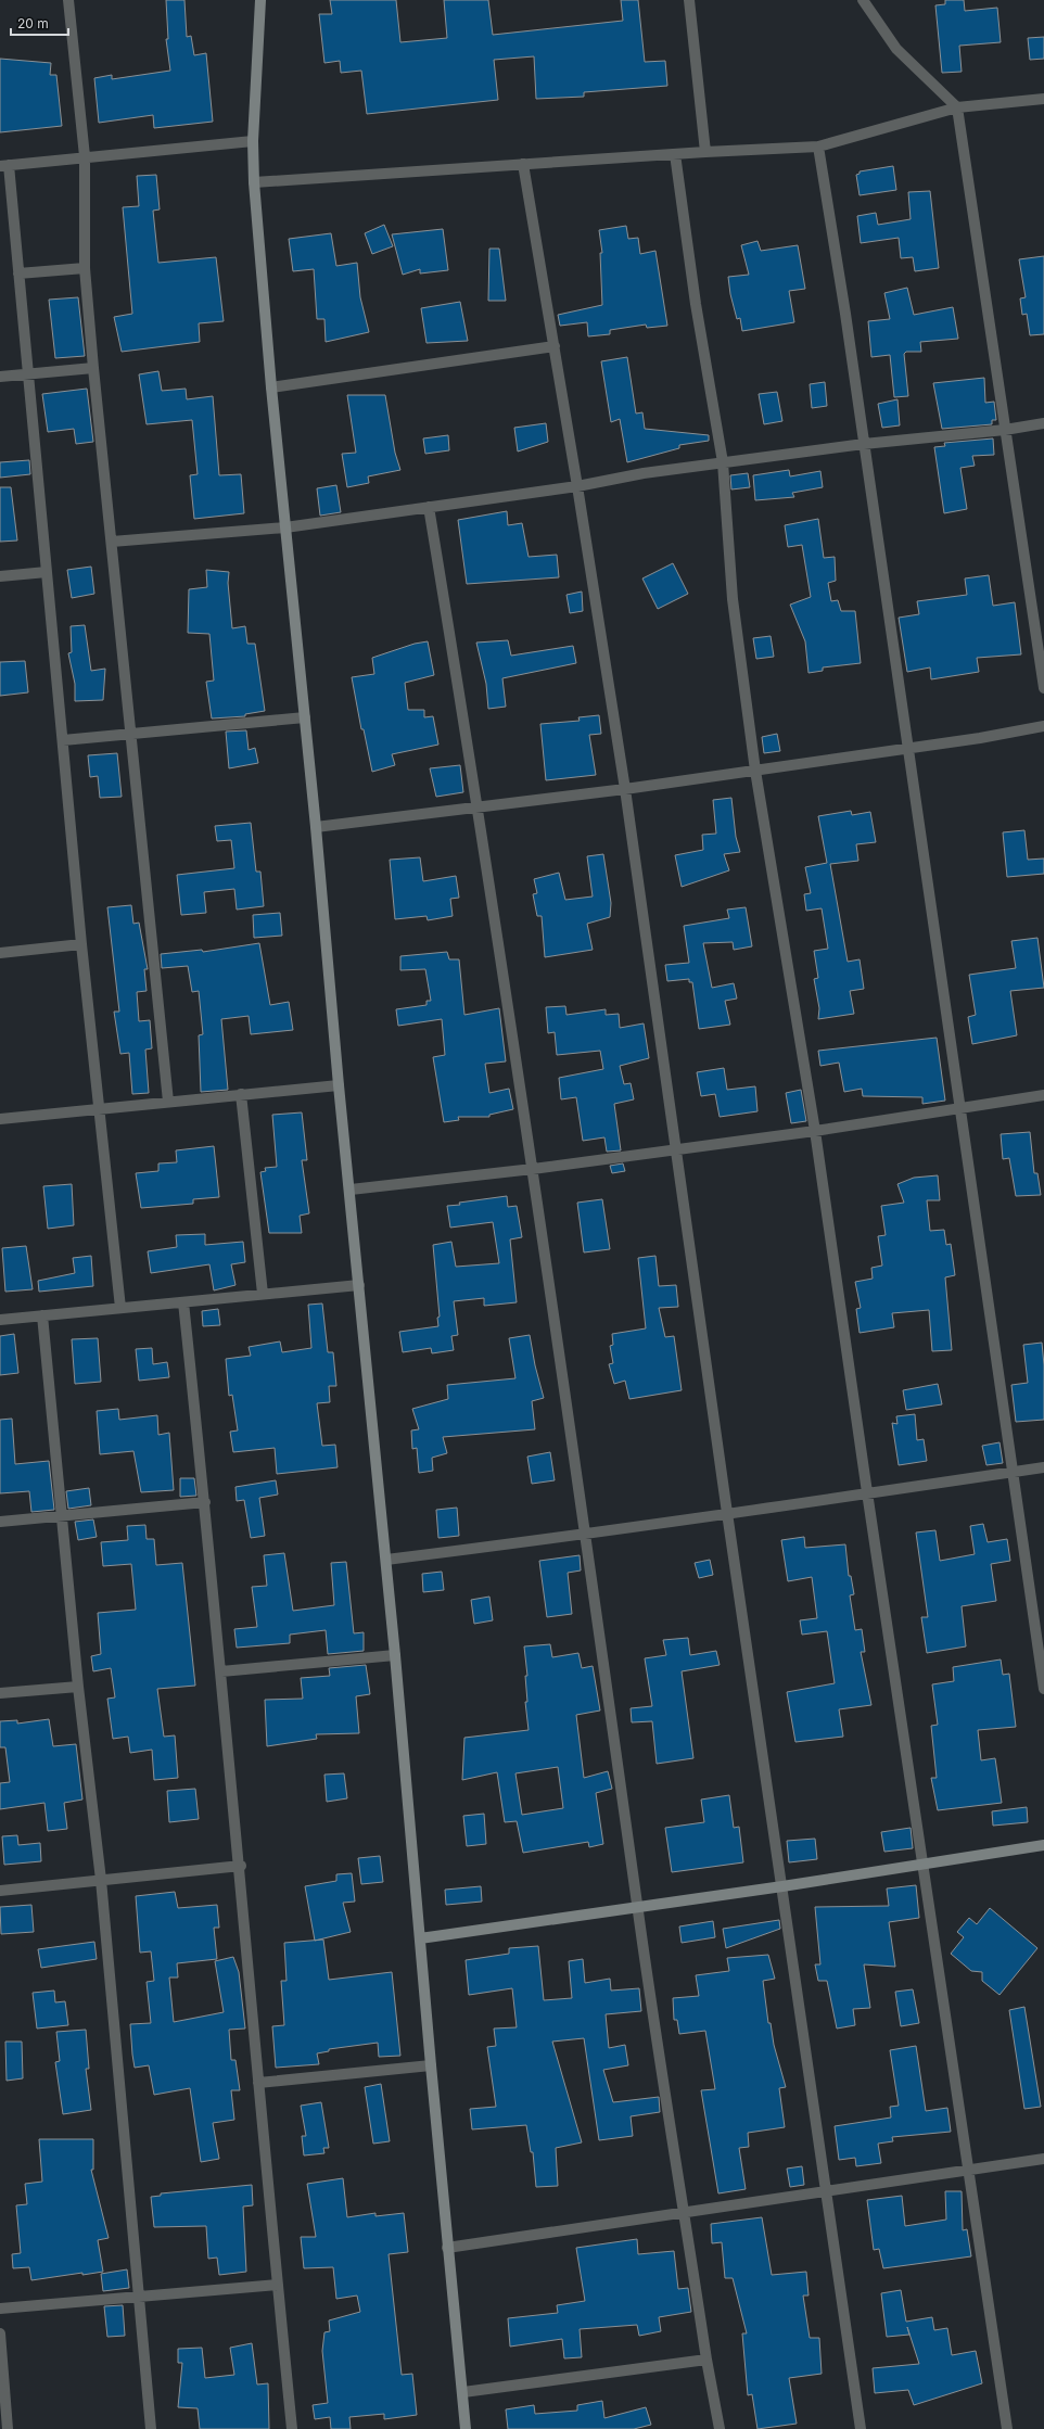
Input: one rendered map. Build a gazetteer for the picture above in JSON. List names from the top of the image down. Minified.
{"scale_bar":"20 m"}
